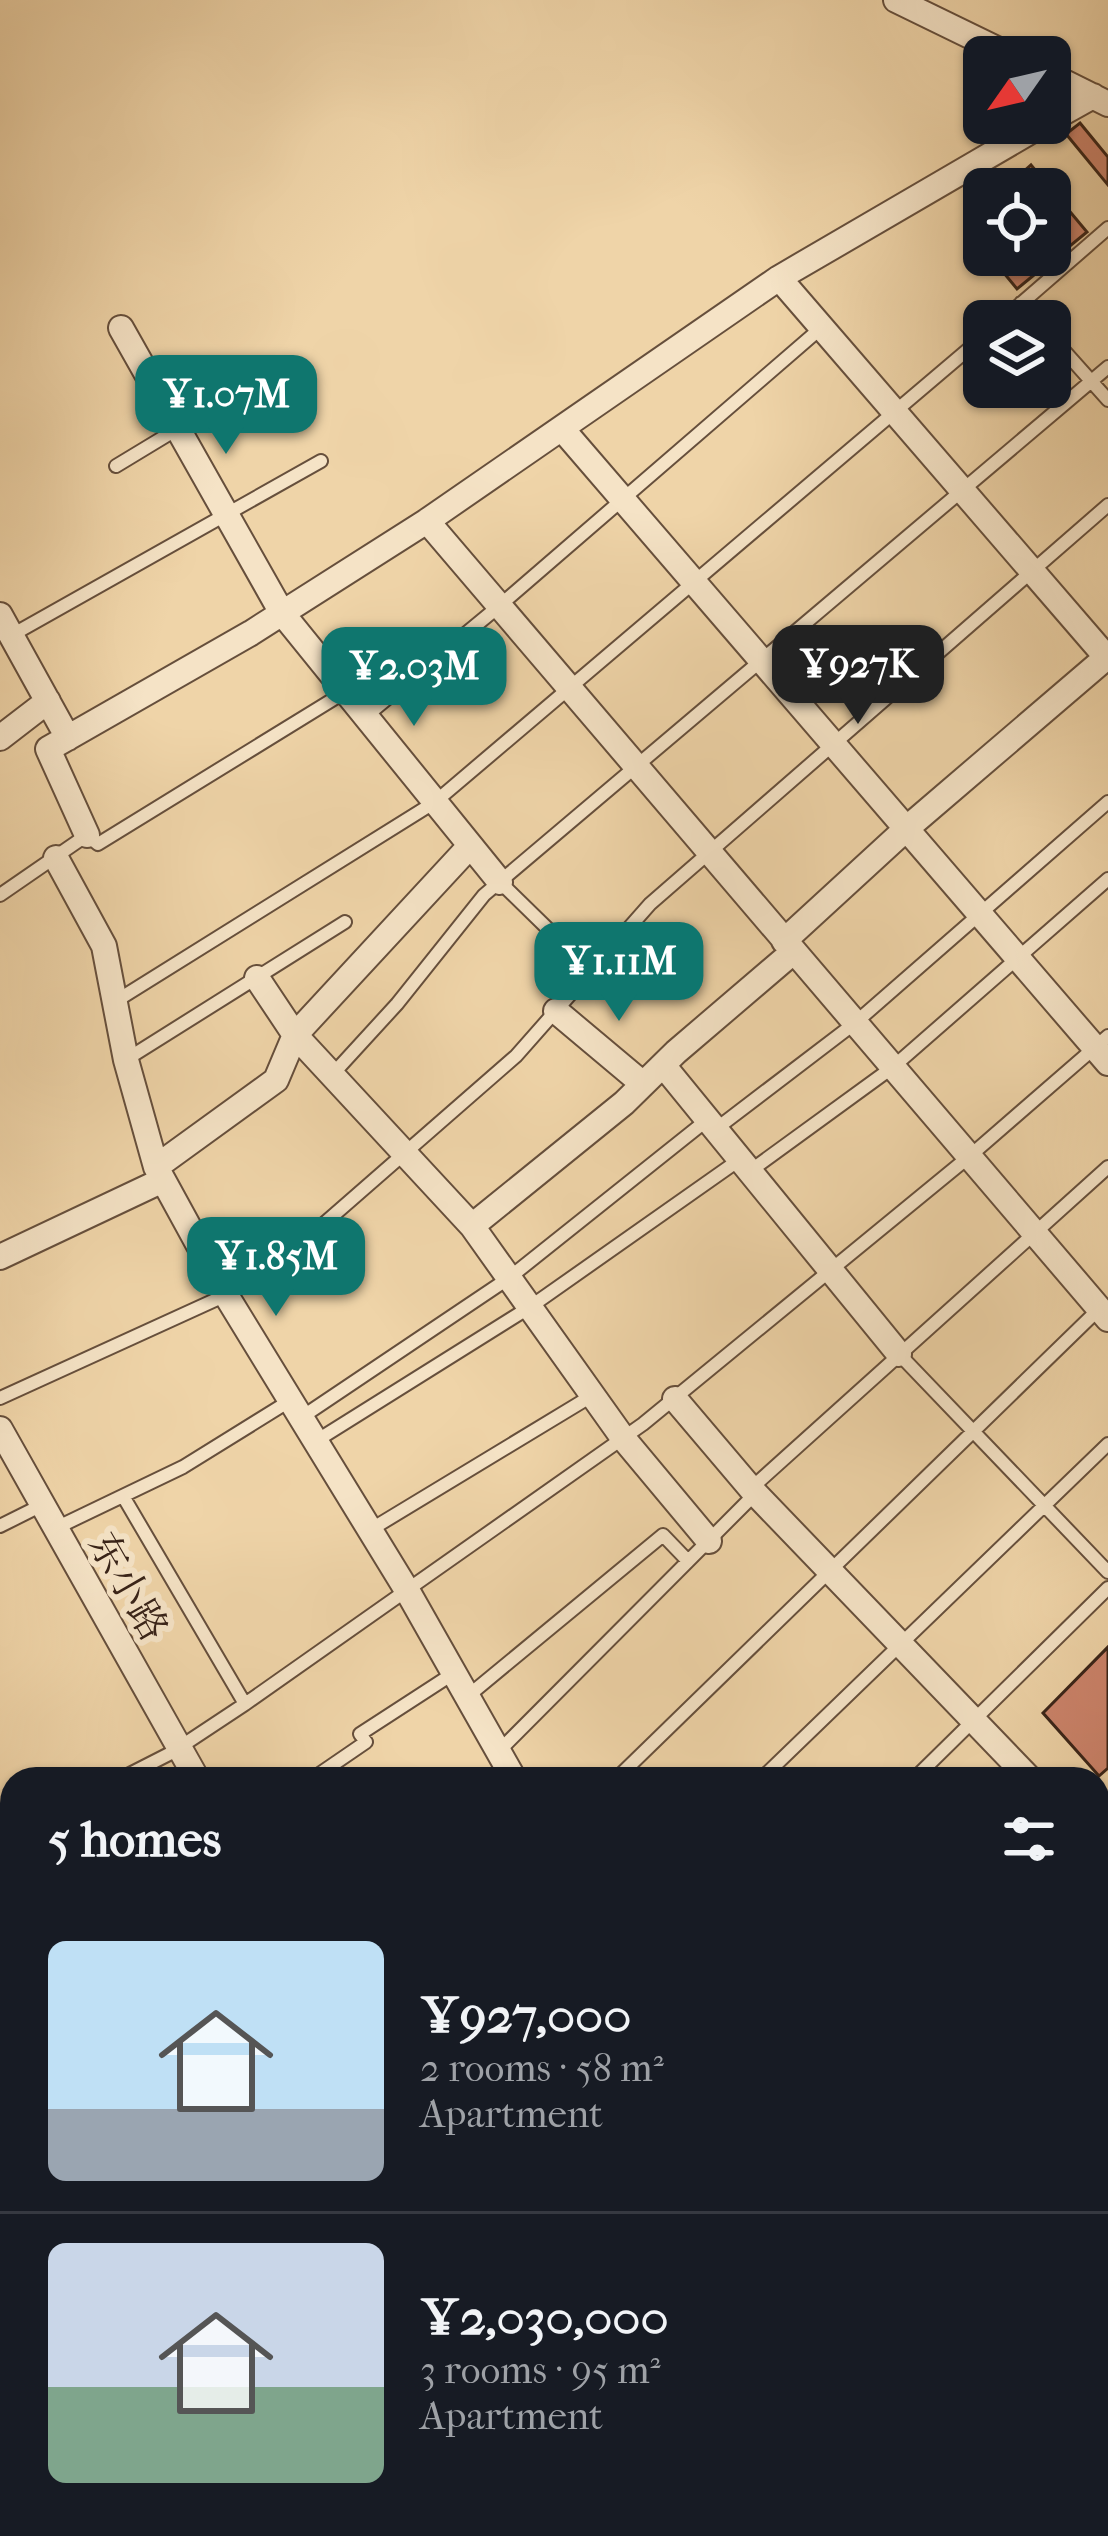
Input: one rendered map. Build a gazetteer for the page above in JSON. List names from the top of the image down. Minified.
{"streets":{"street":["东小路"]},"north":"bottom left","page":{"price":["¥1.07M","¥927K","¥2.03M","¥1.11M","¥1.85M"],"heading":"5 homes","list":[{"name":"¥927,000","note":"2 rooms · 58 m² · Apartment"},{"name":"¥2,030,000","note":"3 rooms · 95 m² · Apartment"}]}}
